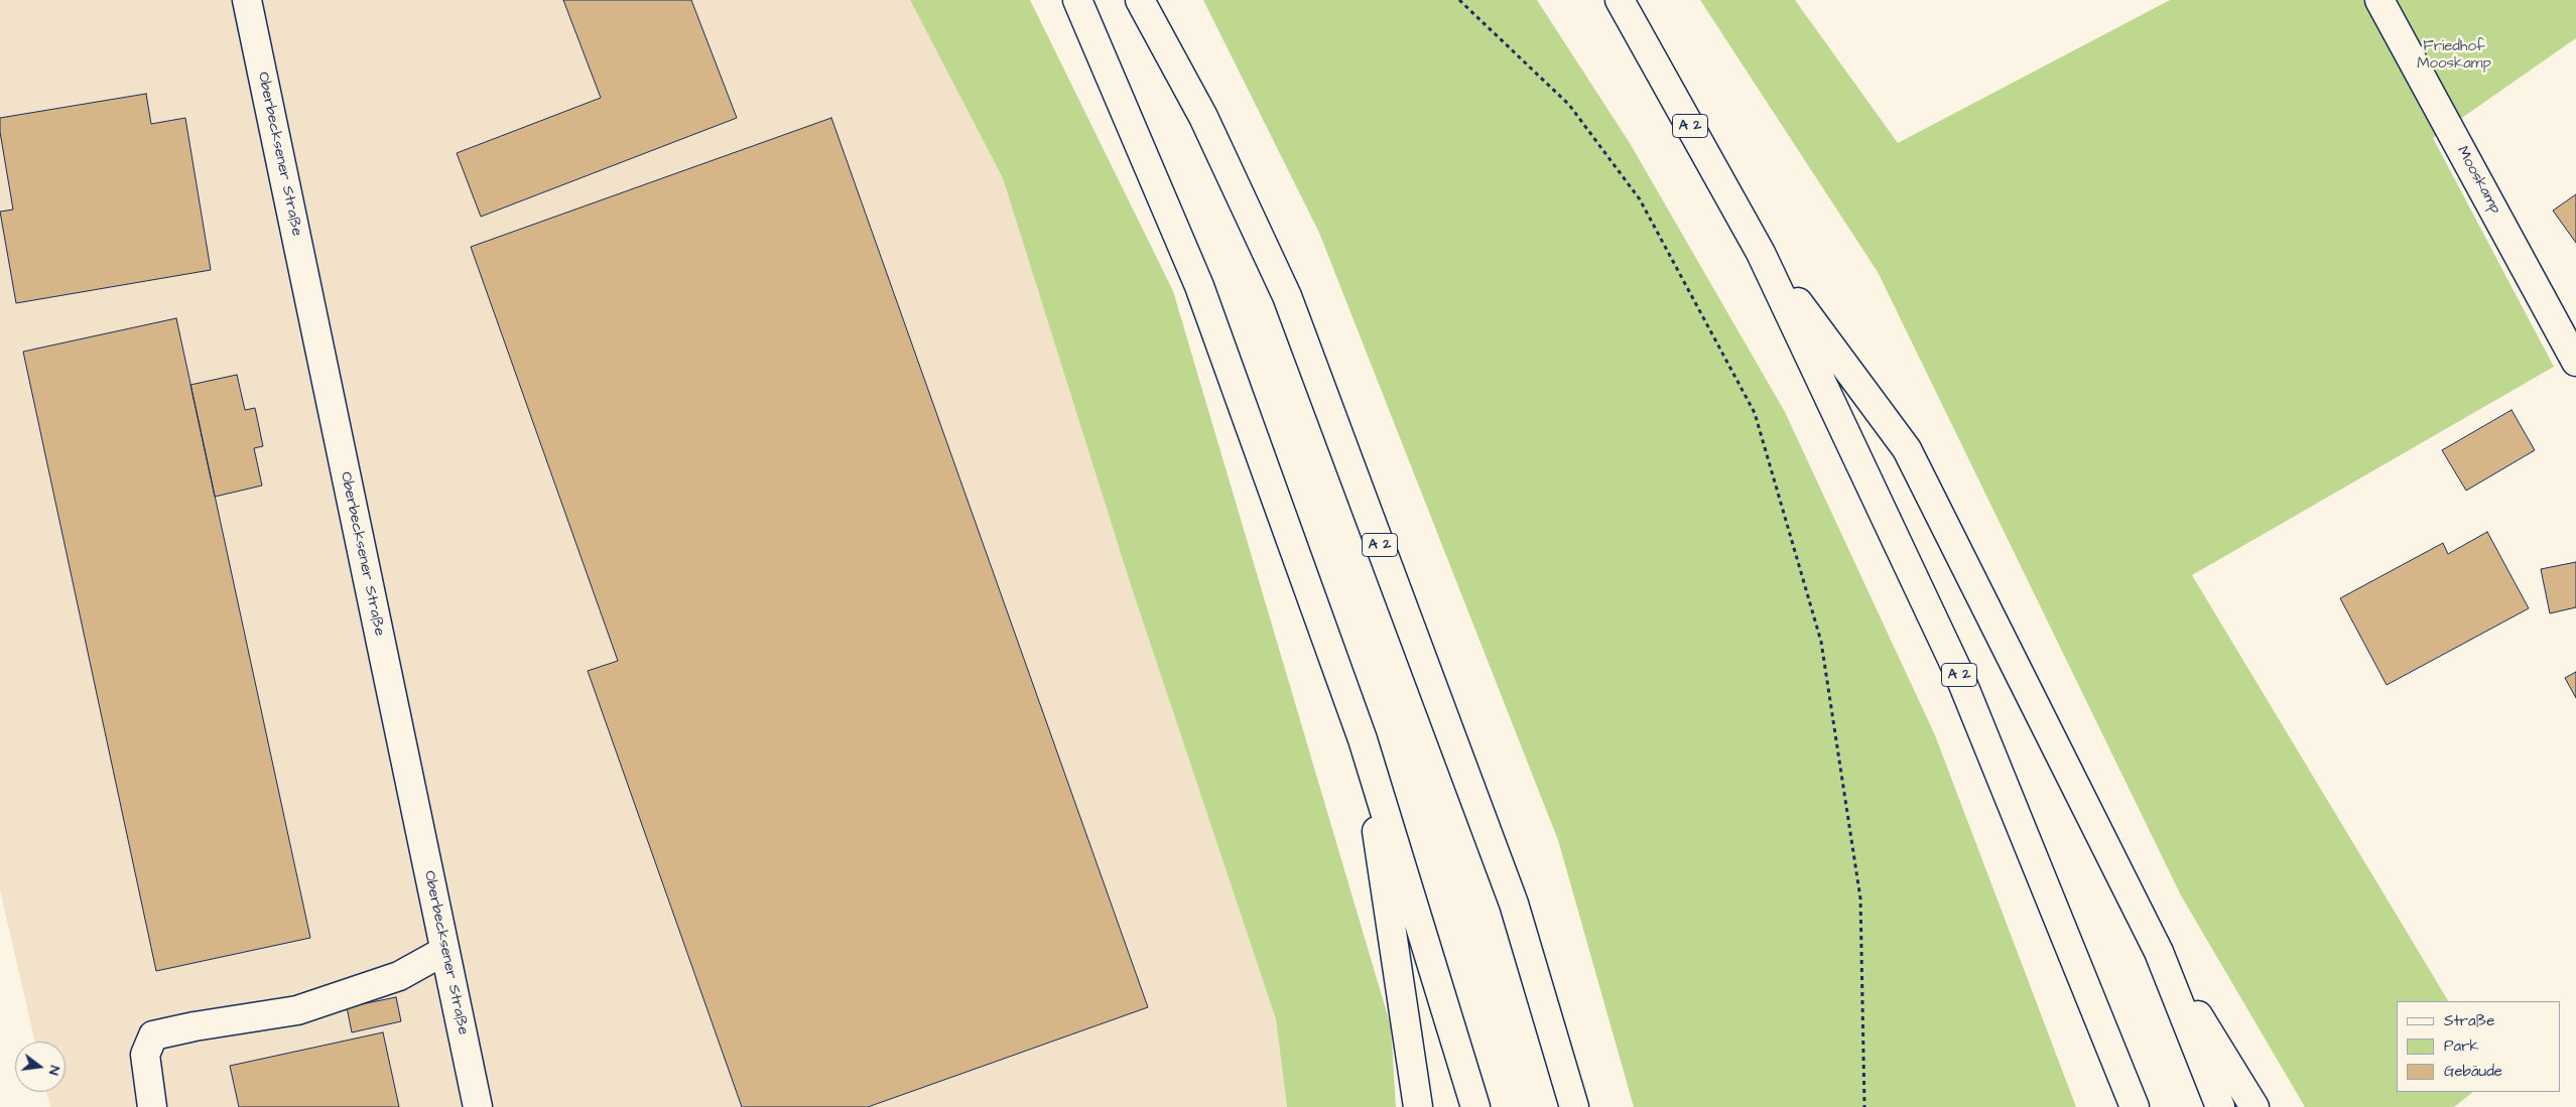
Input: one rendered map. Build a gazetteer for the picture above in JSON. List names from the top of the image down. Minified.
{"streets":{"main road":["A 2","Oberbecksener Straße","Mooskamp"]},"parks":["Friedhof Mooskamp"],"legend":["Straße","Park","Gebäude"],"north":"right"}
